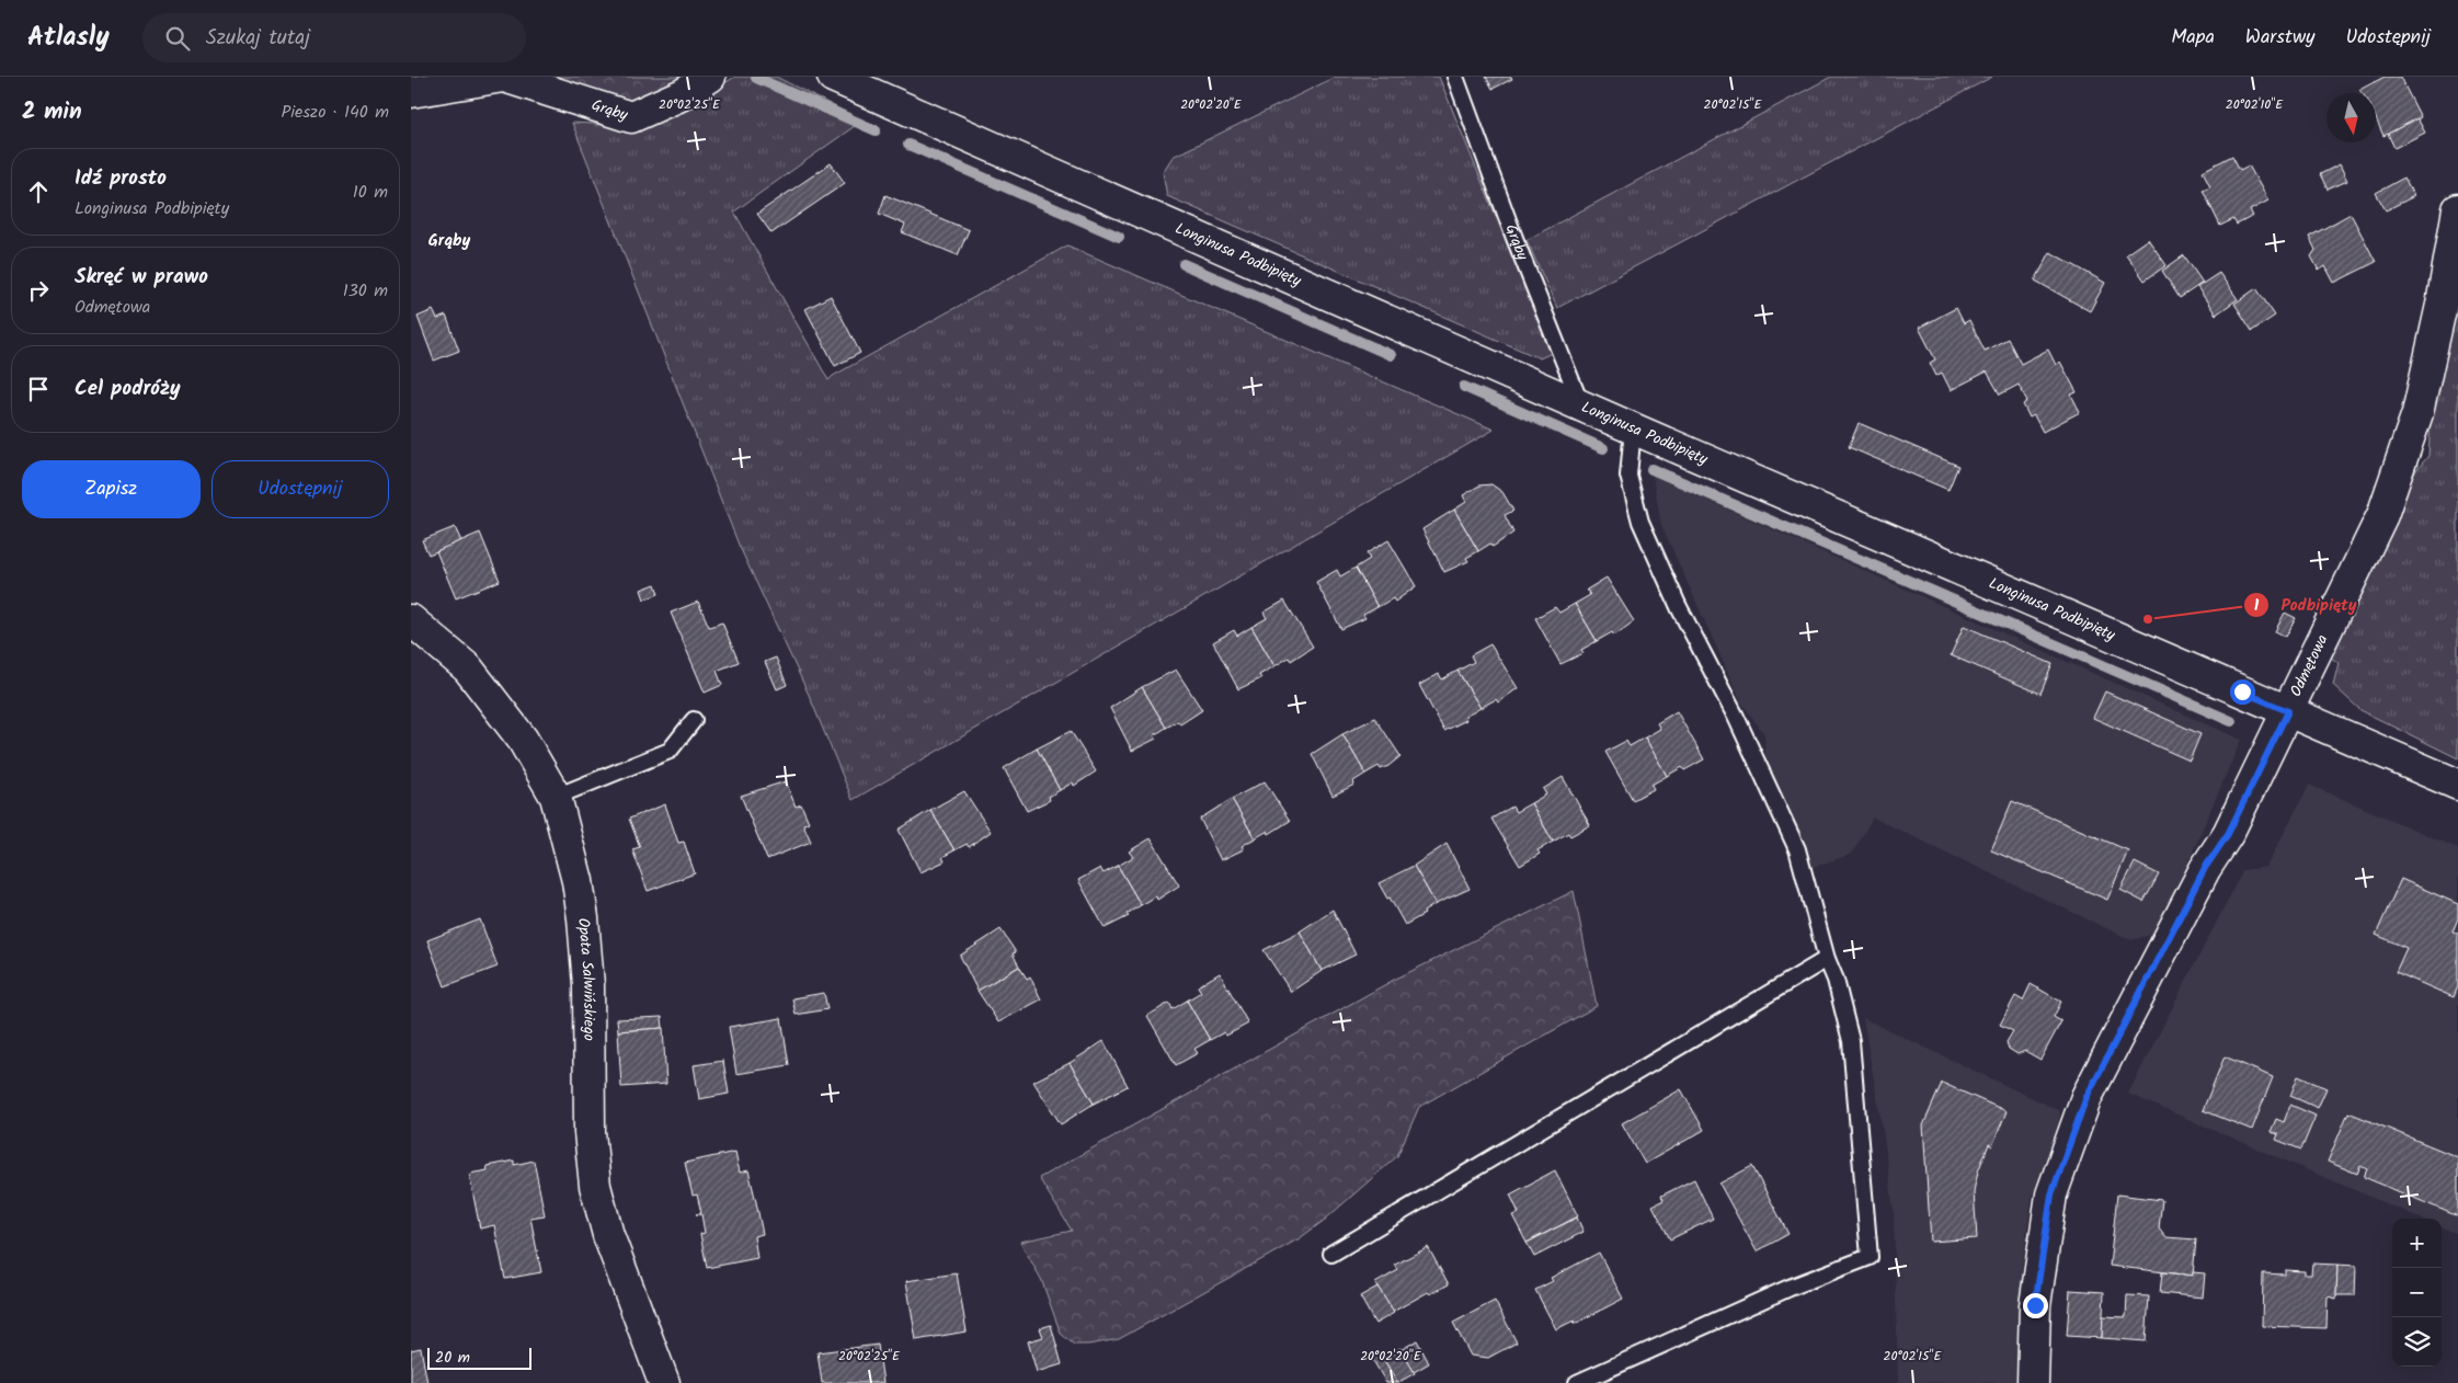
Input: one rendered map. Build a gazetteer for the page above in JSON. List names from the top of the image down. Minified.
{"streets":{"street":["Grąby","Longinusa Podbipięty","Odmętowa","Opata Salwińskiego"]},"crossings":[["Grąby","Longinusa Podbipięty"],["Longinusa Podbipięty","Odmętowa"]],"districts":["Grąby"],"places":["Podbipięty"],"scale_bar":"20 m","north":"bottom","page":{"header":"Atlasly","search":"Szukaj tutaj","nav":["Mapa","Warstwy","Udostępnij"],"heading":["2 min","Pieszo · 140 m"],"list":[["Idź prosto","Longinusa Podbipięty","10 m"],["Skręć w prawo","Odmętowa","130 m"],"Cel podróży"],"buttons":["Zapisz","Udostępnij"],"map_buttons":["+","−"],"scale":"20 m"},"coordinates":["20°02'25\"E","20°02'20\"E","20°02'15\"E","20°02'10\"E"]}
